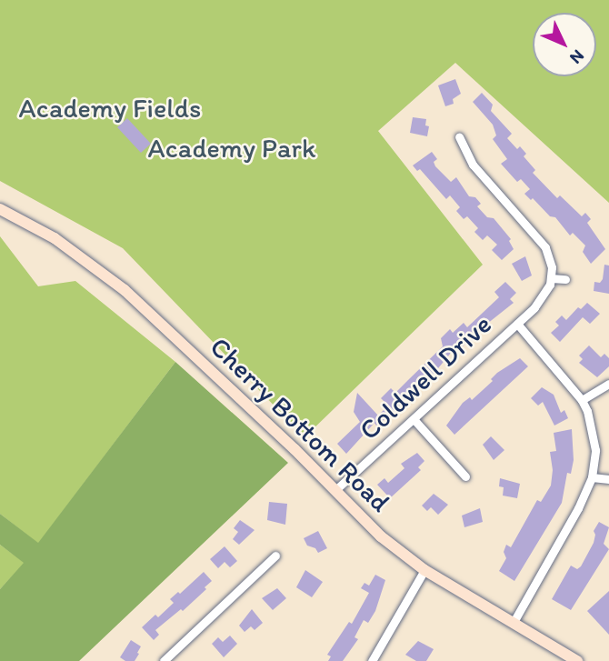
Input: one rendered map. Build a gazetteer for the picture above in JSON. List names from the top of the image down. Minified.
{"streets":{"main road":["Cherry Bottom Road"],"street":["Coldwell Drive"]},"crossings":[["Coldwell Drive","Cherry Bottom Road"]],"parks":["Academy Fields","Academy Park"],"north":"bottom right"}
